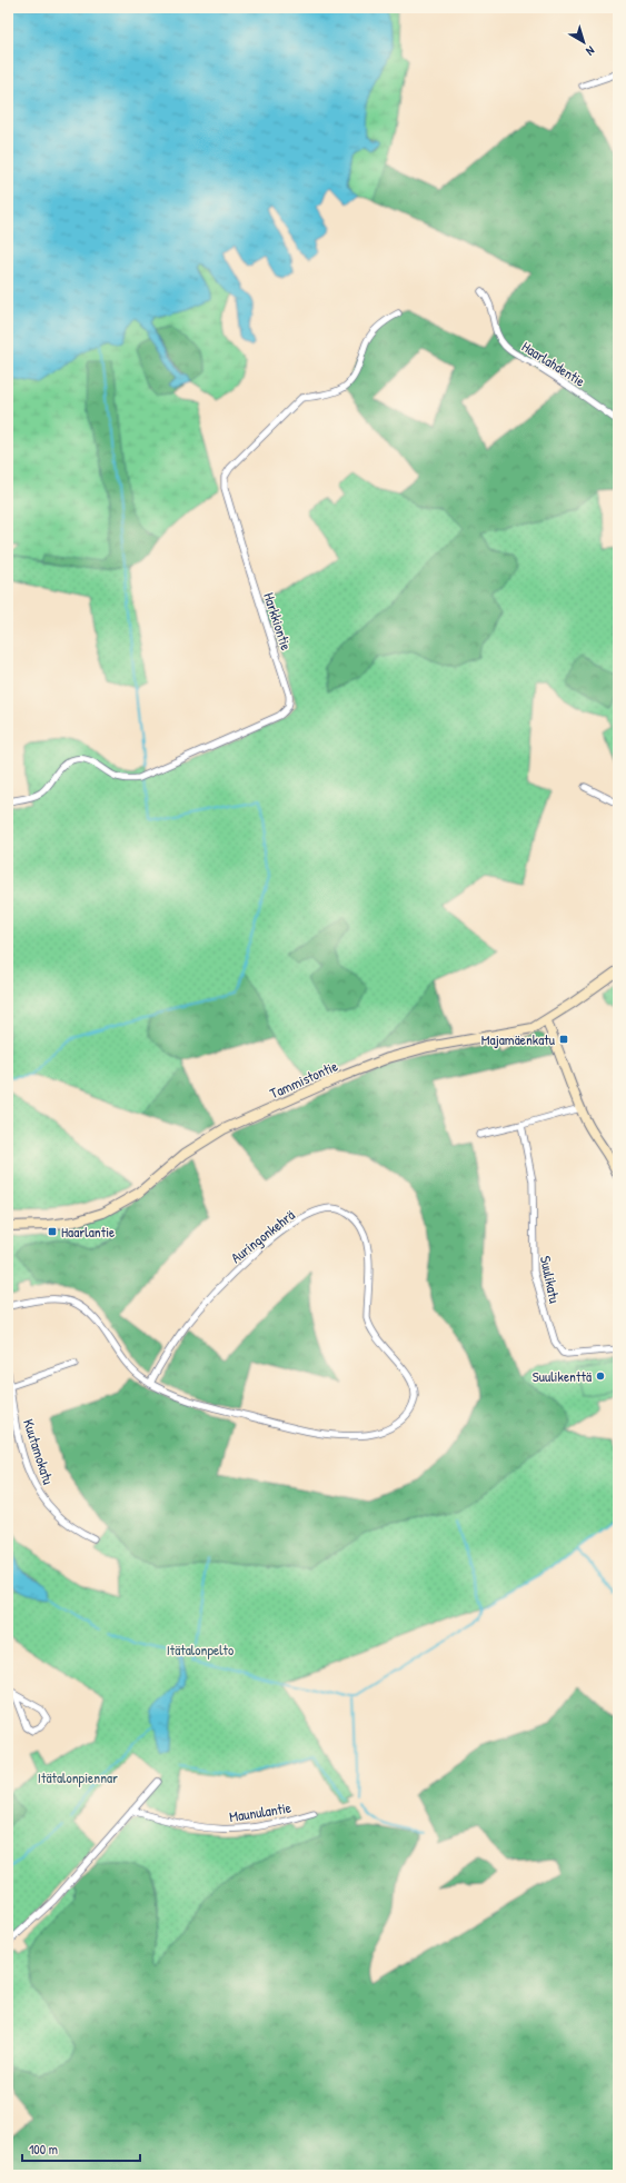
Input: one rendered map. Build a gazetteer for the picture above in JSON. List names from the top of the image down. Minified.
{"streets":{"street":["Haarlahdentie","Harkkiontie","Tammistontie","Auringonkehrä","Suulikatu","Kuutamokatu","Maunulantie"]},"parks":["Itätalonpelto","Itätalonpiennar"],"places":{"transit":["Majamäenkatu","Haarlantie"],"other":["Suulikenttä"]},"scale_bar":"100 m","north":"bottom right"}
